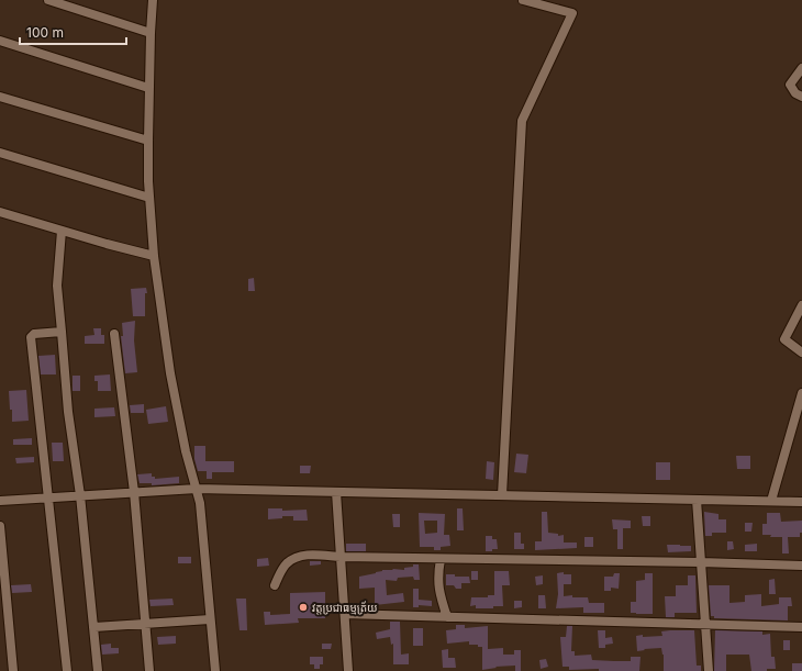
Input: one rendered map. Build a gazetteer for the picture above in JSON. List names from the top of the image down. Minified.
{"places":["វត្តប្រជាធម្មត្រ័យ"],"scale_bar":"100 m"}
